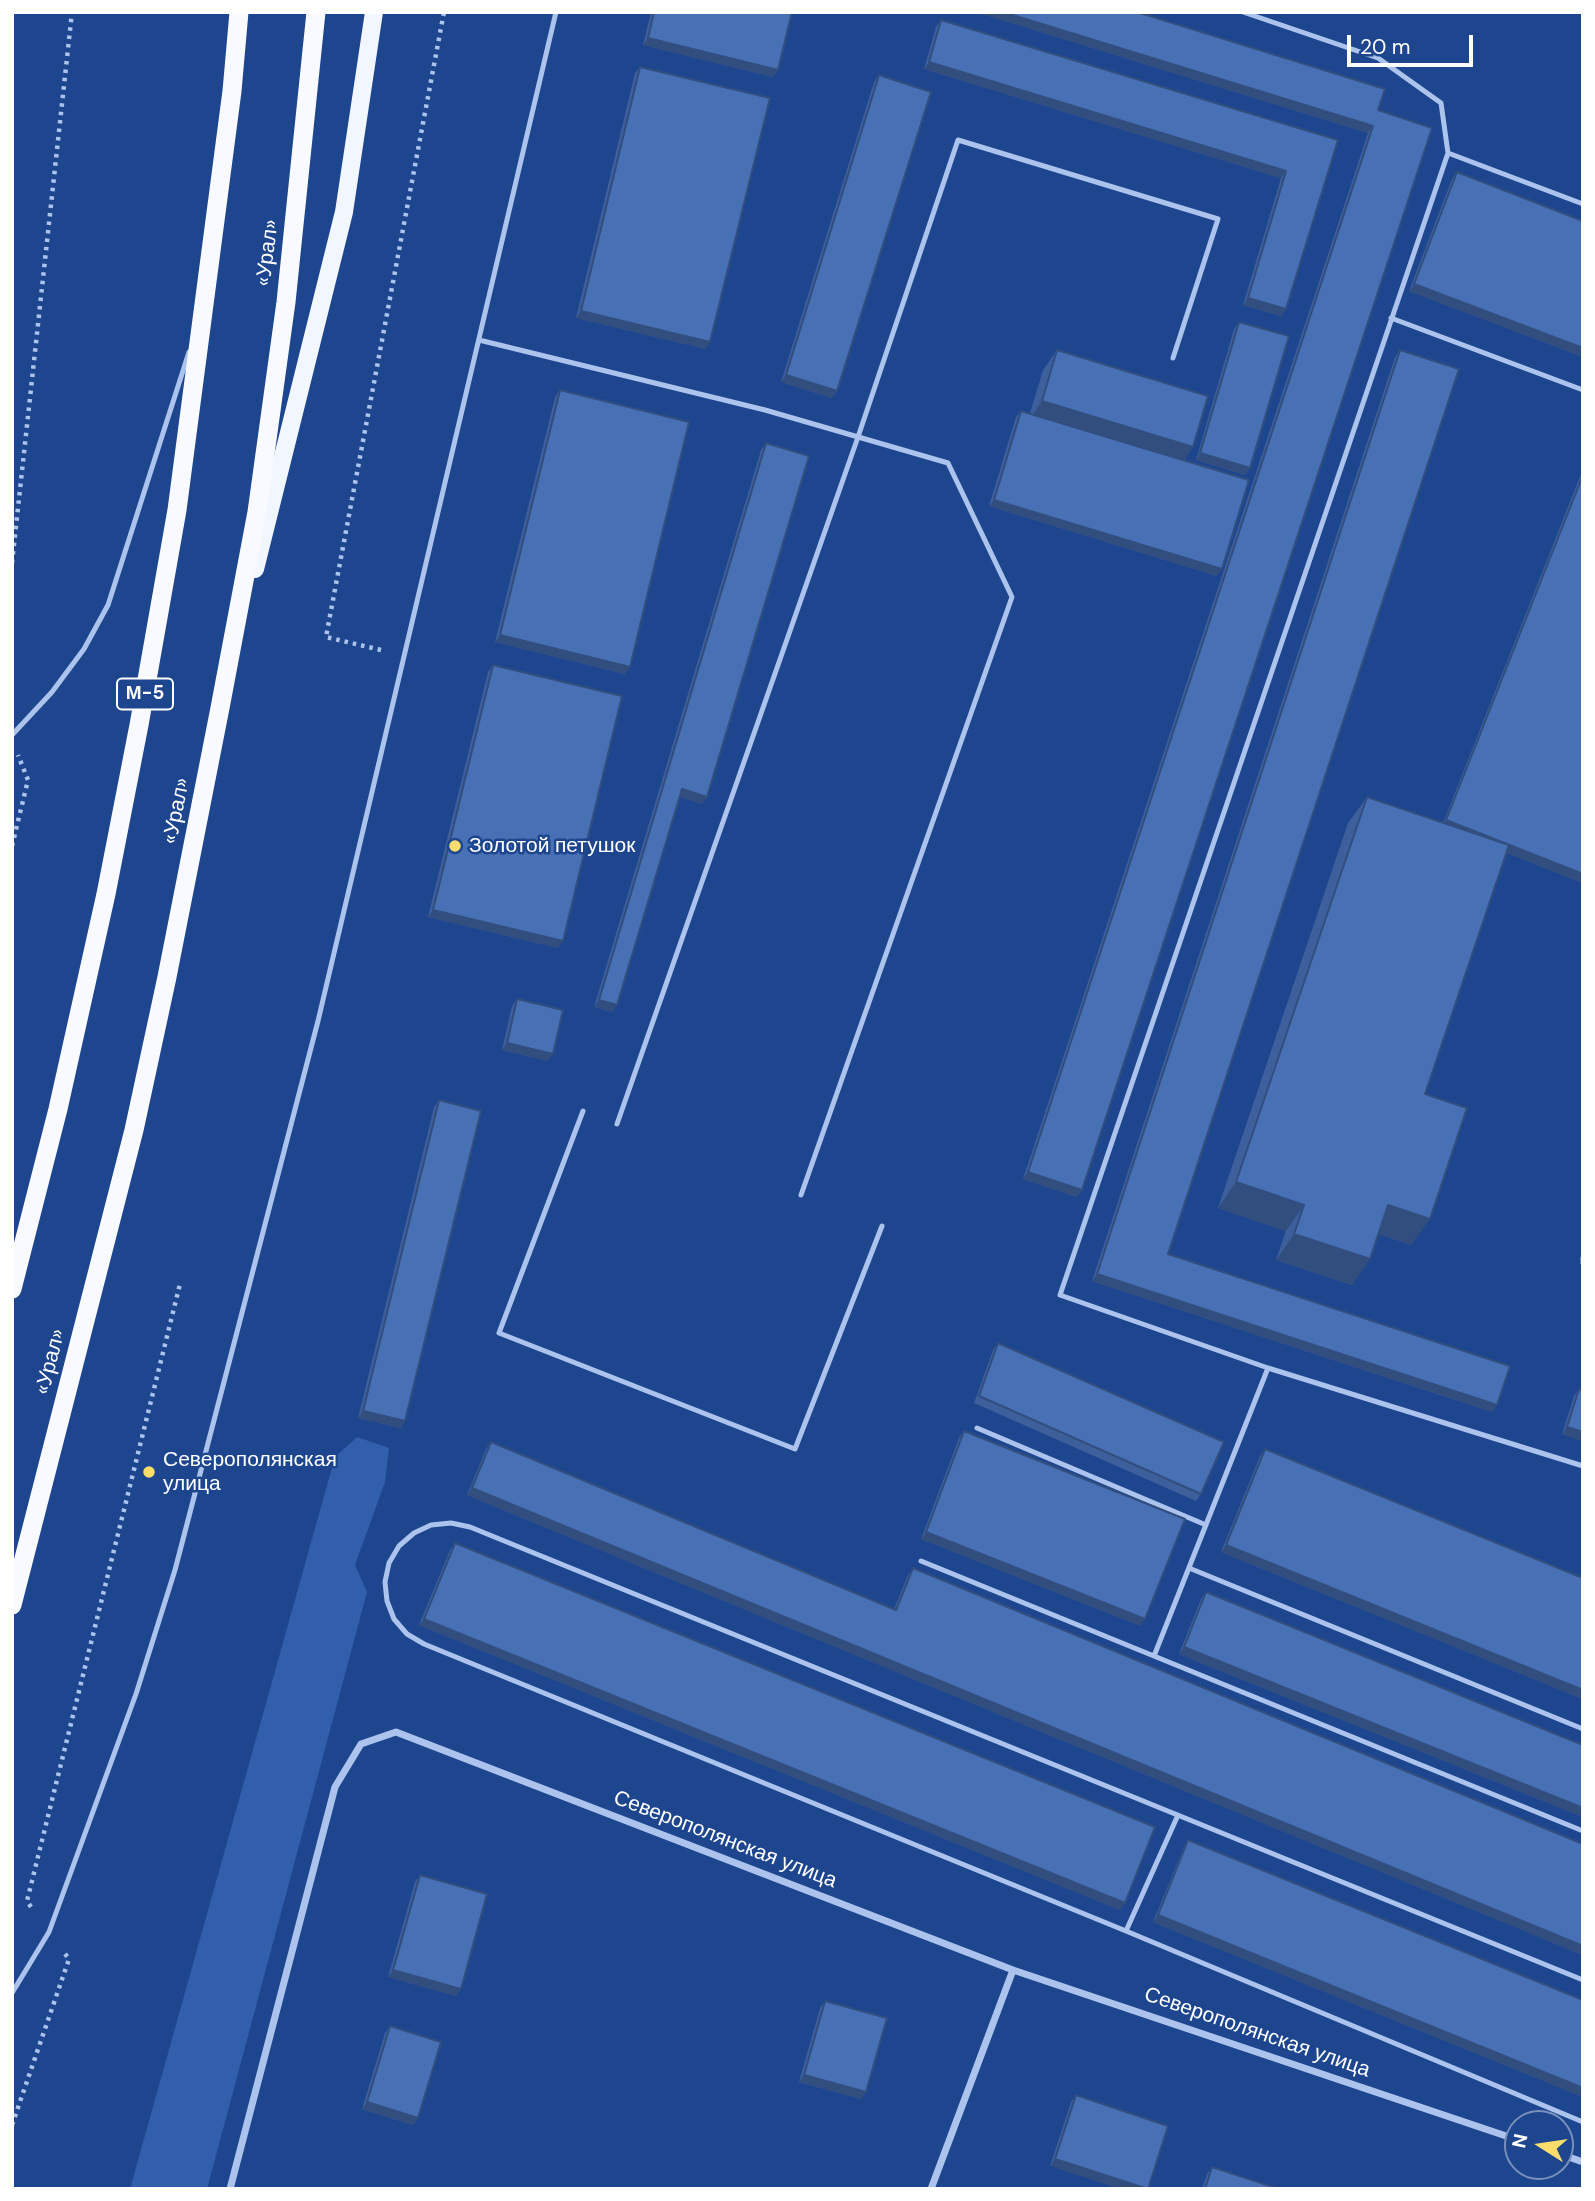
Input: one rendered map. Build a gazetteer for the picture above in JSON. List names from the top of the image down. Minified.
{"streets":{"highway":["«Урал»","М-5"],"street":["Северополянская улица"]},"places":["Золотой петушок","Северополянская улица"],"scale_bar":"20 m","north":"left"}
